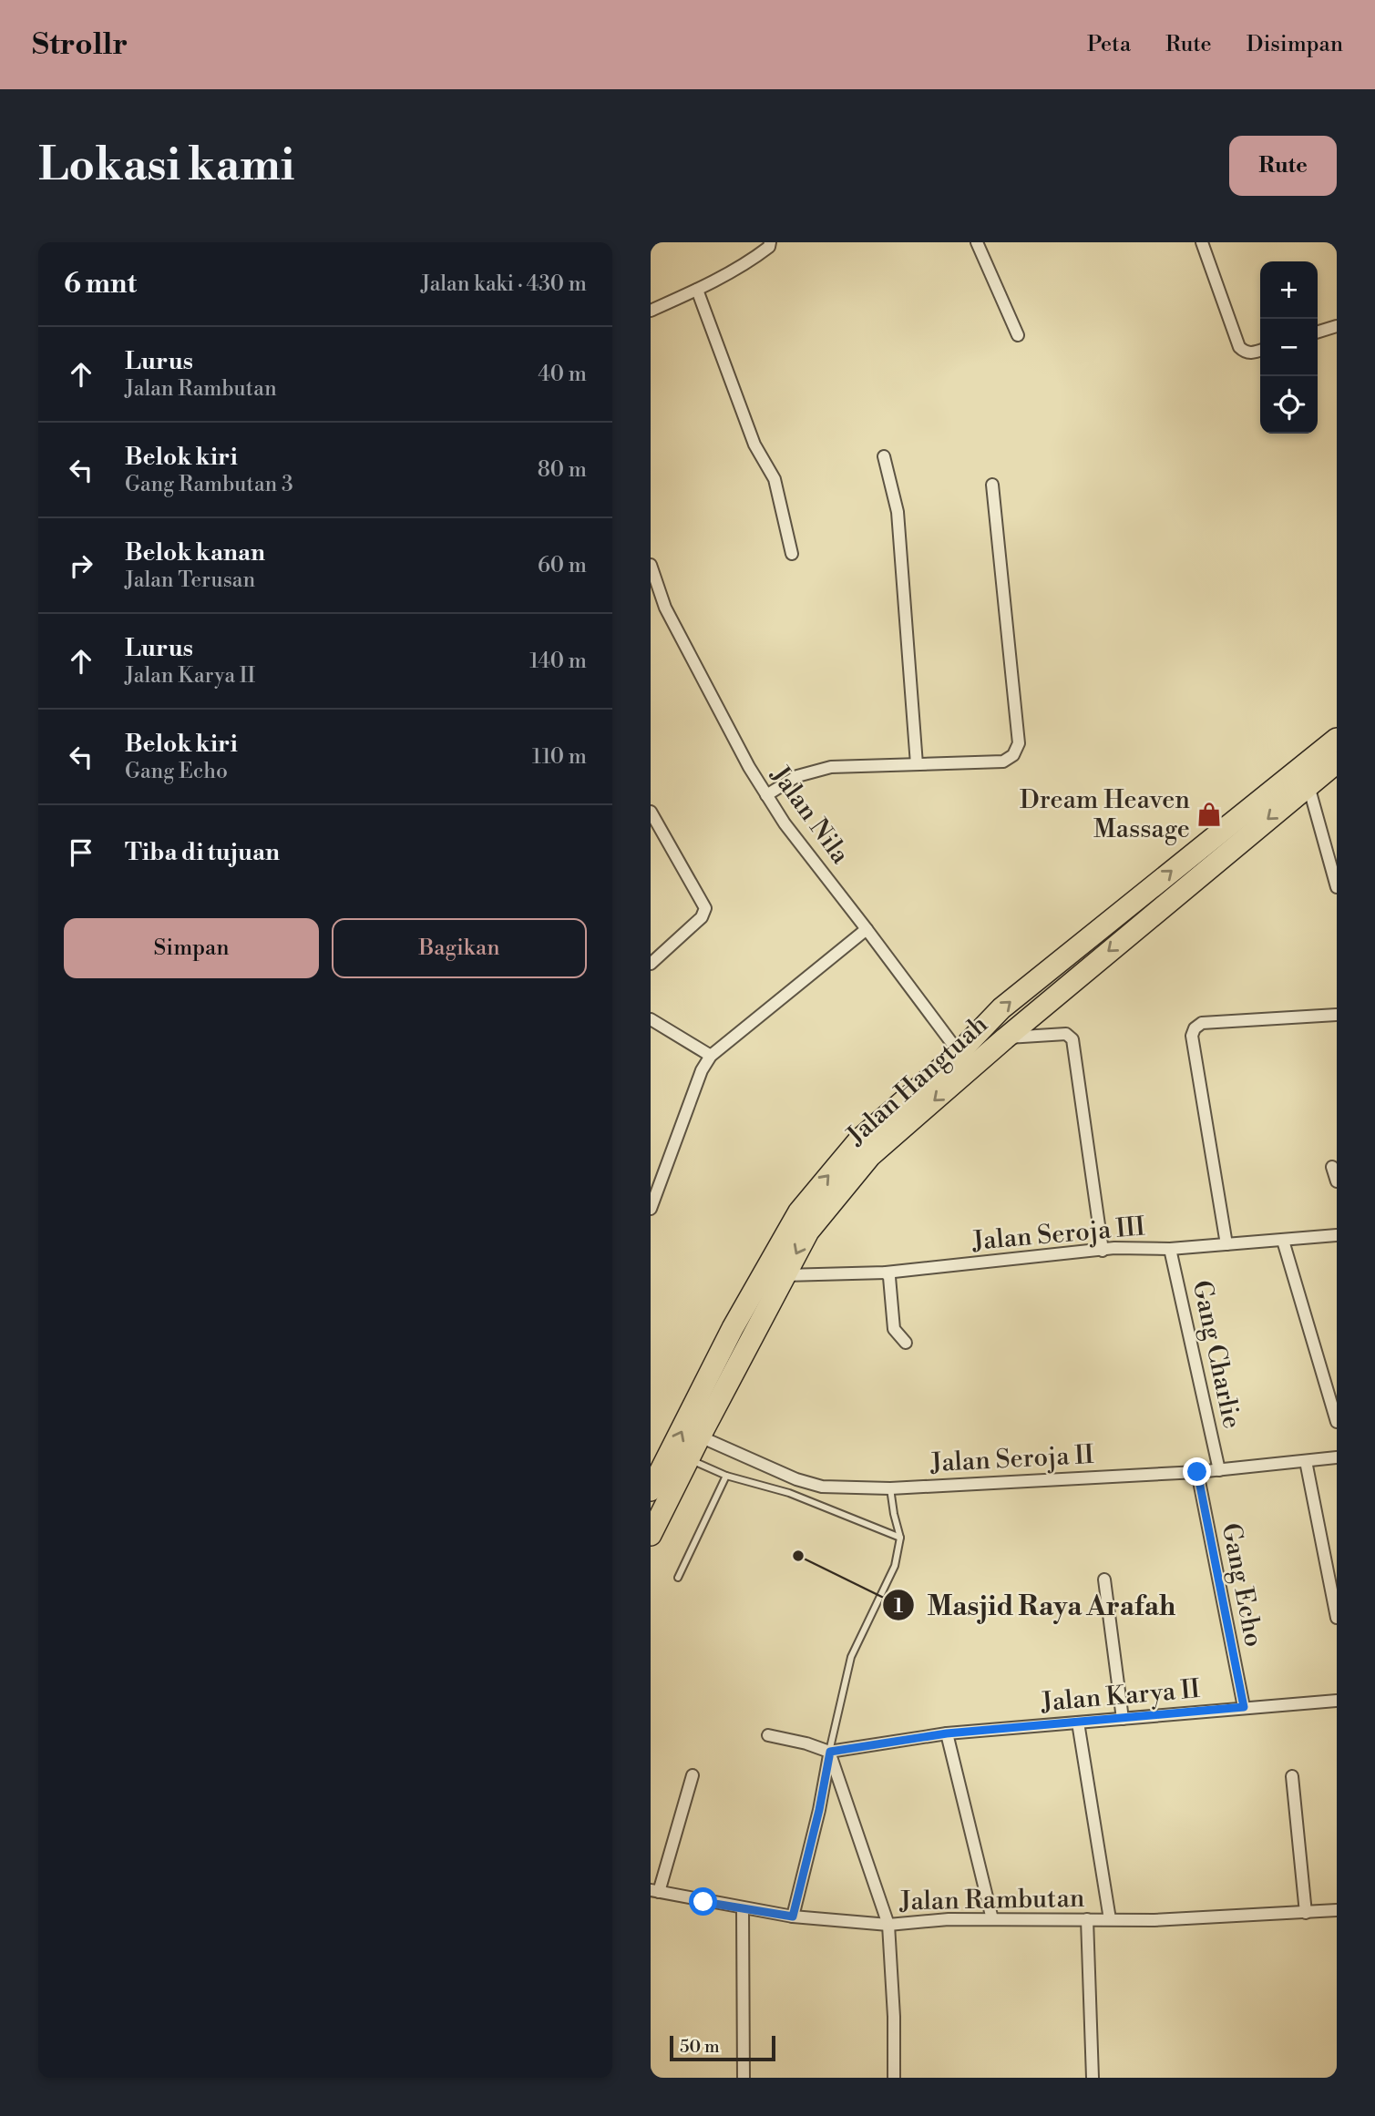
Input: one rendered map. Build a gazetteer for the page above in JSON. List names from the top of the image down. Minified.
{"streets":{"highway":["Jalan Hangtuah"],"street":["Jalan Nila","Jalan Seroja III","Gang Charlie","Jalan Seroja II","Gang Echo","Jalan Karya II","Jalan Rambutan"]},"crossings":[["Jalan Nila","Jalan Hangtuah"],["Jalan Hangtuah","Jalan Seroja III"],["Jalan Hangtuah","Jalan Seroja II"],["Jalan Seroja III","Gang Charlie"],["Gang Charlie","Jalan Seroja II"],["Jalan Seroja II","Gang Echo"],["Gang Echo","Jalan Karya II"]],"places":{"shop":["Dream Heaven Massage"],"other":["Masjid Raya Arafah"]},"scale_bar":"50 m","page":{"header":"Strollr","nav":["Peta","Rute","Disimpan"],"buttons":["Rute",["Simpan","Bagikan"]],"title":"Lokasi kami","heading":["6 mnt","Jalan kaki · 430 m"],"map_buttons":["+","−"],"list":[["Lurus","Jalan Rambutan","40 m"],["Belok kiri","Gang Rambutan 3","80 m"],["Belok kanan","Jalan Terusan","60 m"],["Lurus","Jalan Karya II","140 m"],["Belok kiri","Gang Echo","110 m"],"Tiba di tujuan"],"scale":"50 m"}}
